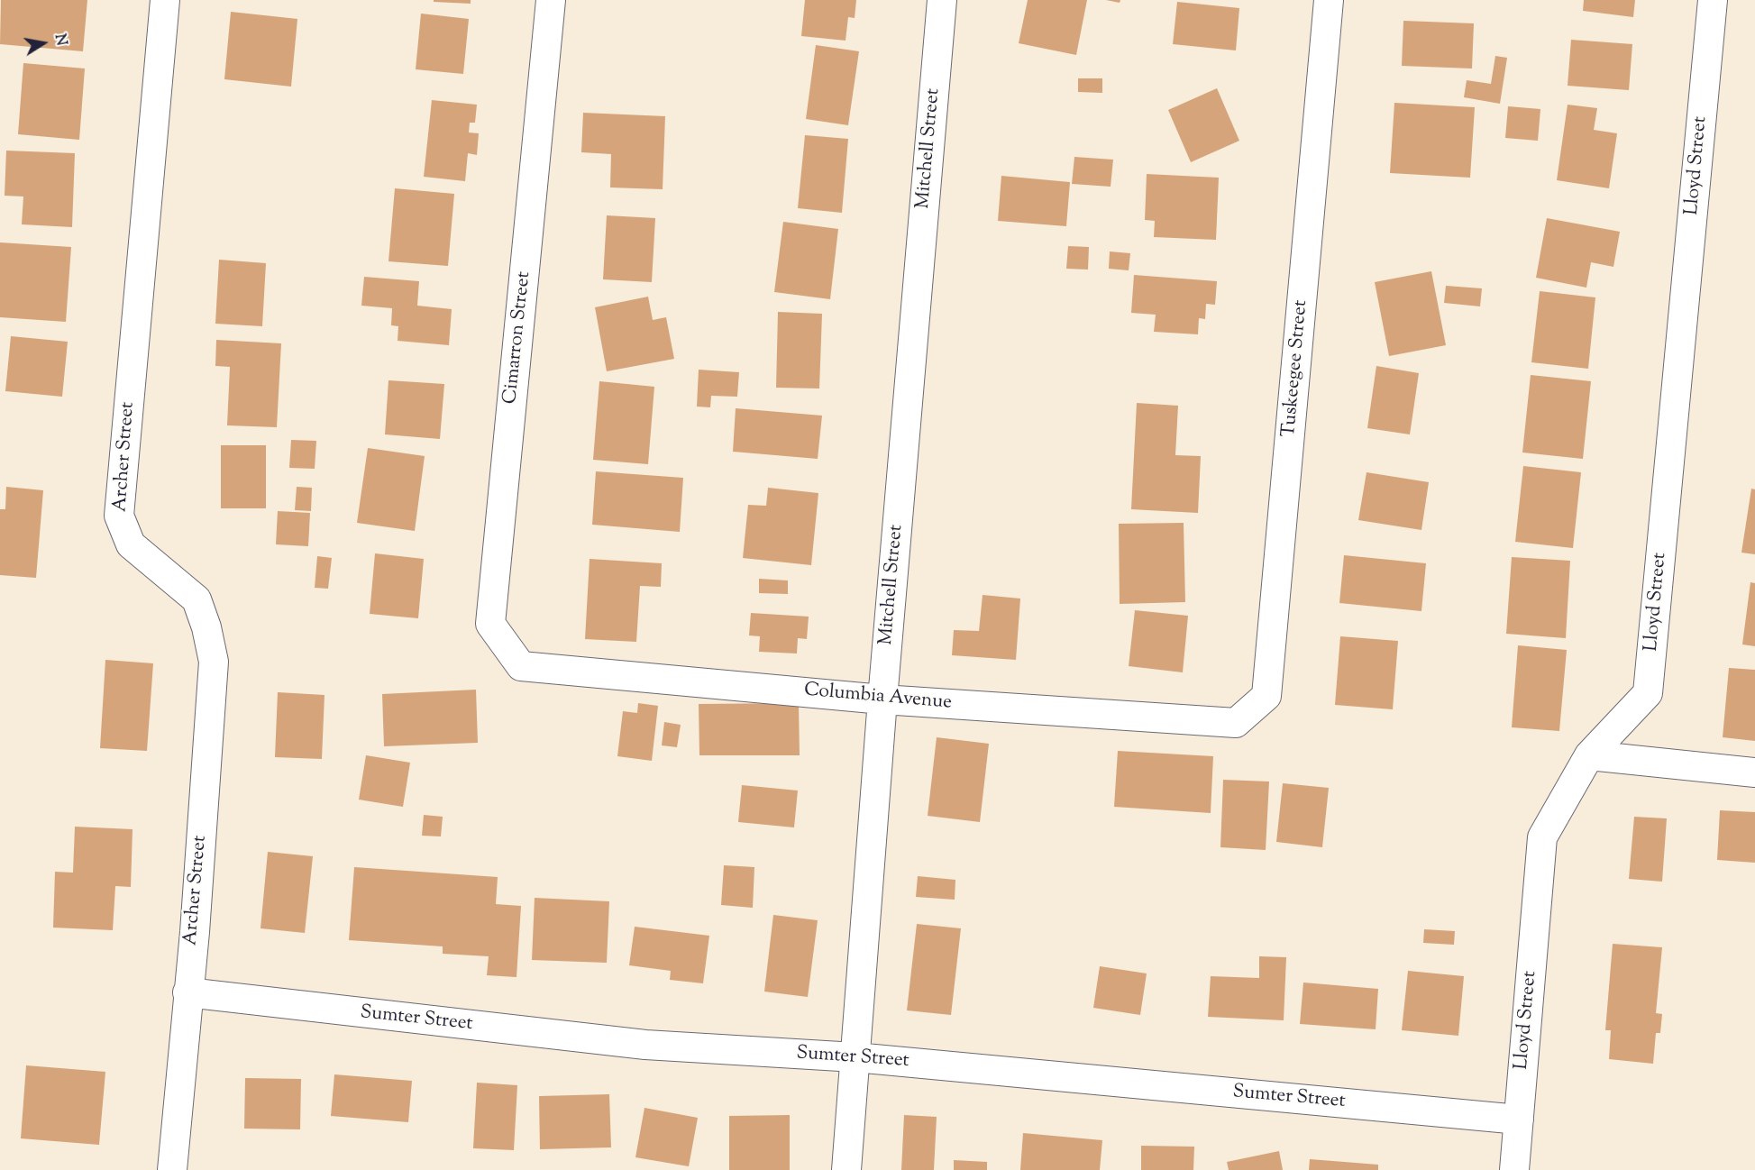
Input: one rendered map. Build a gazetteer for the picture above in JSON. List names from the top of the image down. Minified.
{"streets":{"street":["Mitchell Street","Lloyd Street","Cimarron Street","Tuskeegee Street","Archer Street","Columbia Avenue","Sumter Street"]},"crossings":[["Mitchell Street","Columbia Avenue"],["Mitchell Street","Sumter Street"],["Lloyd Street","Sumter Street"],["Cimarron Street","Columbia Avenue"],["Tuskeegee Street","Columbia Avenue"],["Archer Street","Sumter Street"]],"north":"right"}
